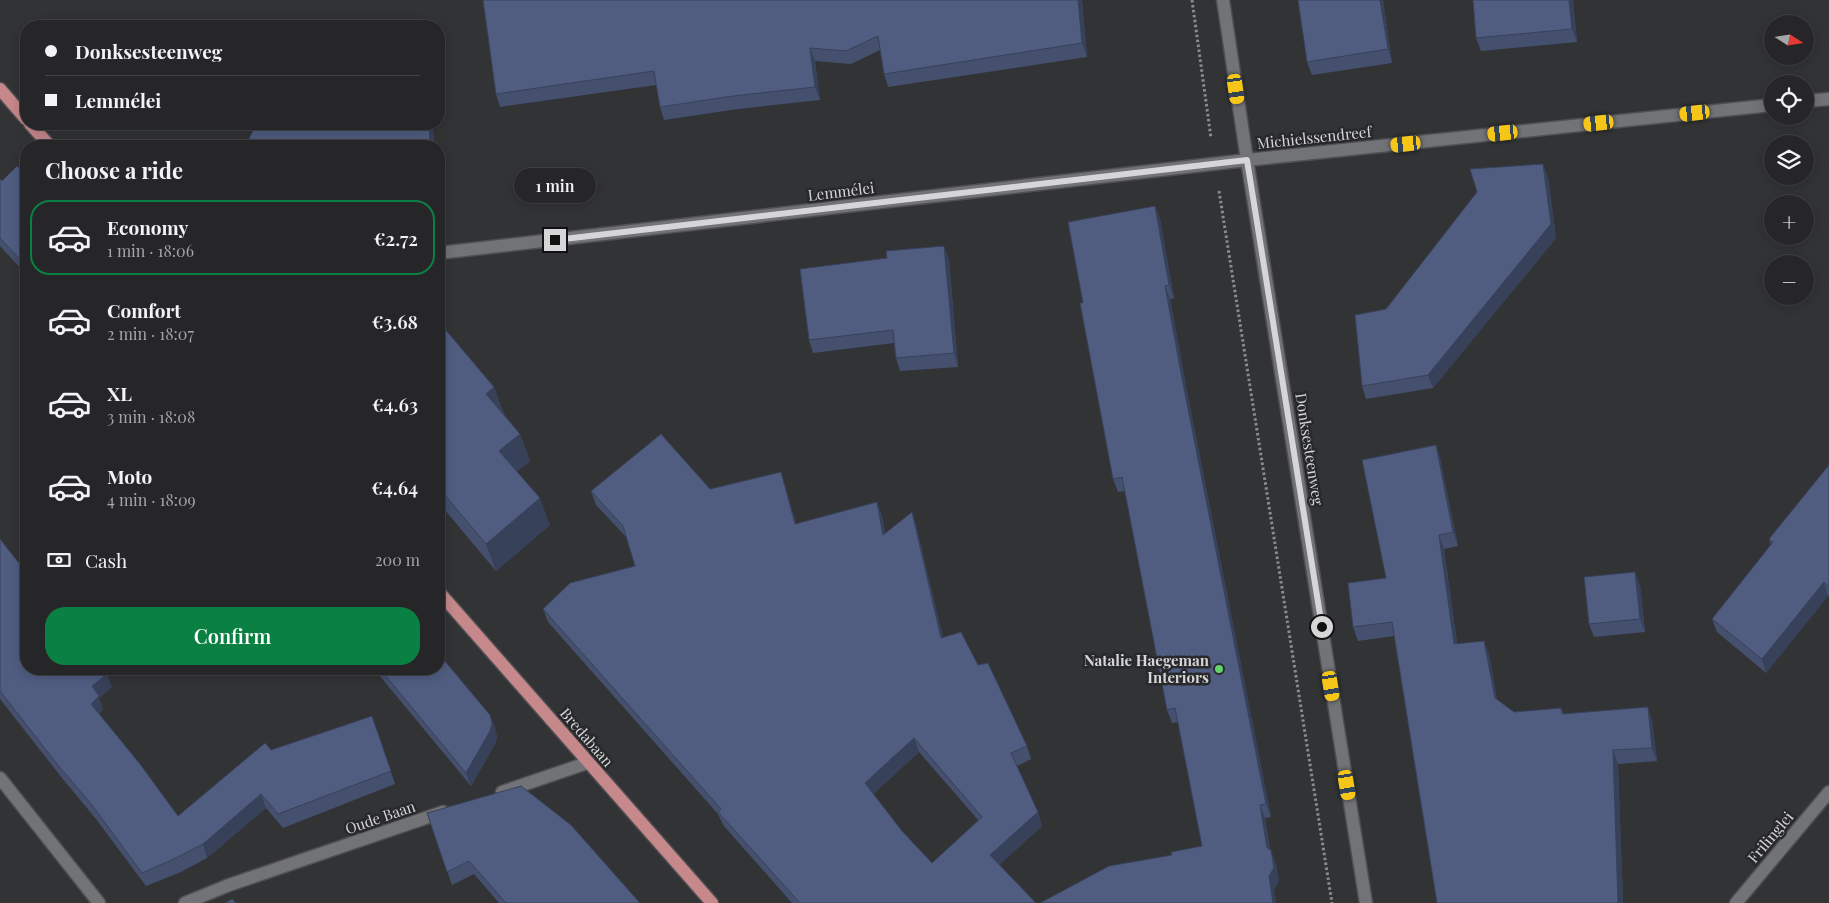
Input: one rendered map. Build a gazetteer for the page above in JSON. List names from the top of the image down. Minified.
{"streets":{"main road":["Bredabaan"],"street":["Michielssendreef","Lemmélei","Donksesteenweg","Oude Baan","Frilinglei"]},"crossings":[["Michielssendreef","Lemmélei"],["Michielssendreef","Donksesteenweg"],["Lemmélei","Donksesteenweg"]],"places":["Natalie Haegeman Interiors"],"north":"right","page":{"map_buttons":["+","−"],"banner":["Donksesteenweg","Lemmélei"],"heading":"Choose a ride","bubble":"1 min","list":[{"name":"Economy","note":"1 min · 18:06","value":"€2.72"},{"name":"Comfort","note":"2 min · 18:07","value":"€3.68"},{"name":"XL","note":"3 min · 18:08","value":"€4.63"},{"name":"Moto","note":"4 min · 18:09","value":"€4.64"}],"pay":["Cash","200 m"],"buttons":"Confirm"}}
